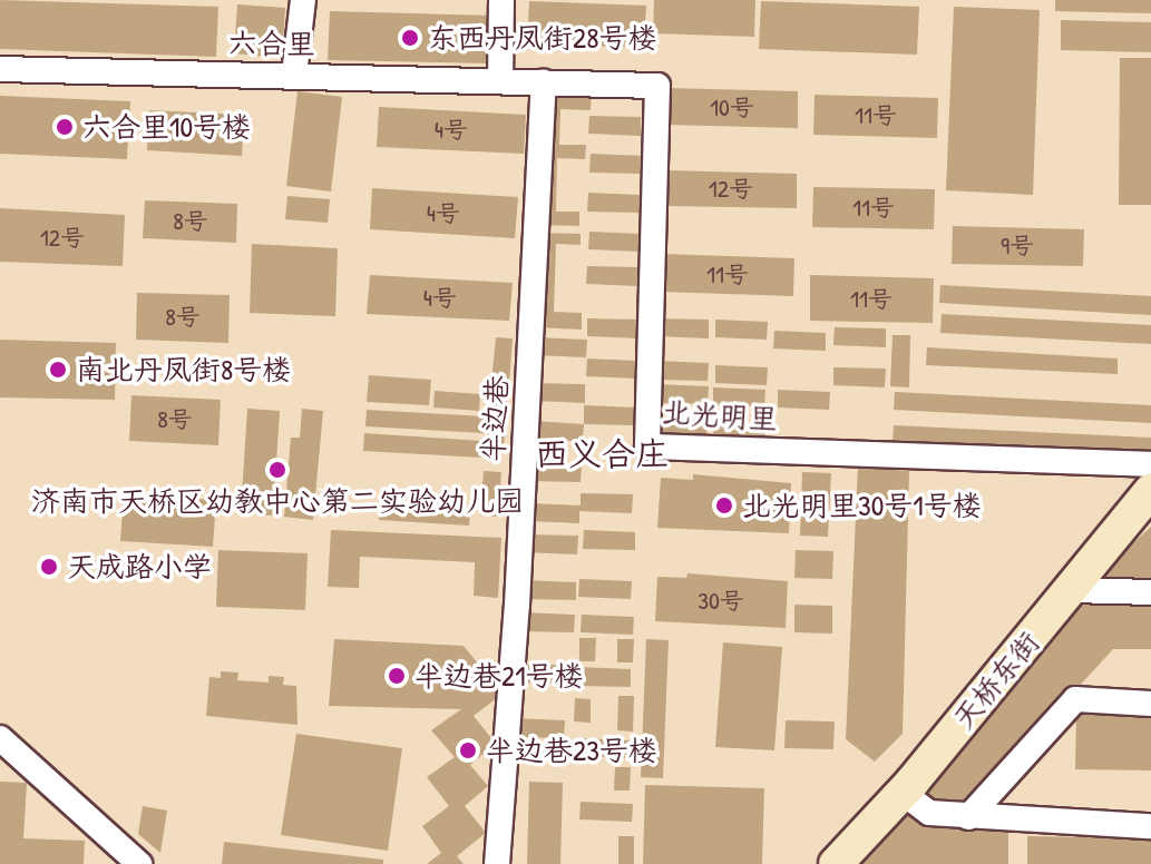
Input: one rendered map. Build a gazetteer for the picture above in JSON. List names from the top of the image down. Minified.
{"streets":{"street":["六合里","北光明里","半边巷","天桥东街"]},"crossings":[["六合里","北光明里"],["六合里","半边巷"],["北光明里","半边巷"]],"districts":["西义合庄"],"places":["东西丹凤街28号楼","六合里10号楼","南北丹凤街8号楼","济南市天桥区幼教中心第二实验幼儿园","北光明里30号1号楼","天成路小学","半边巷21号楼","半边巷23号楼"],"house_numbers":["10号","11号","4号","12号","11号","4号","8号","12号","9号","11号","4号","11号","8号","8号","30号"]}
